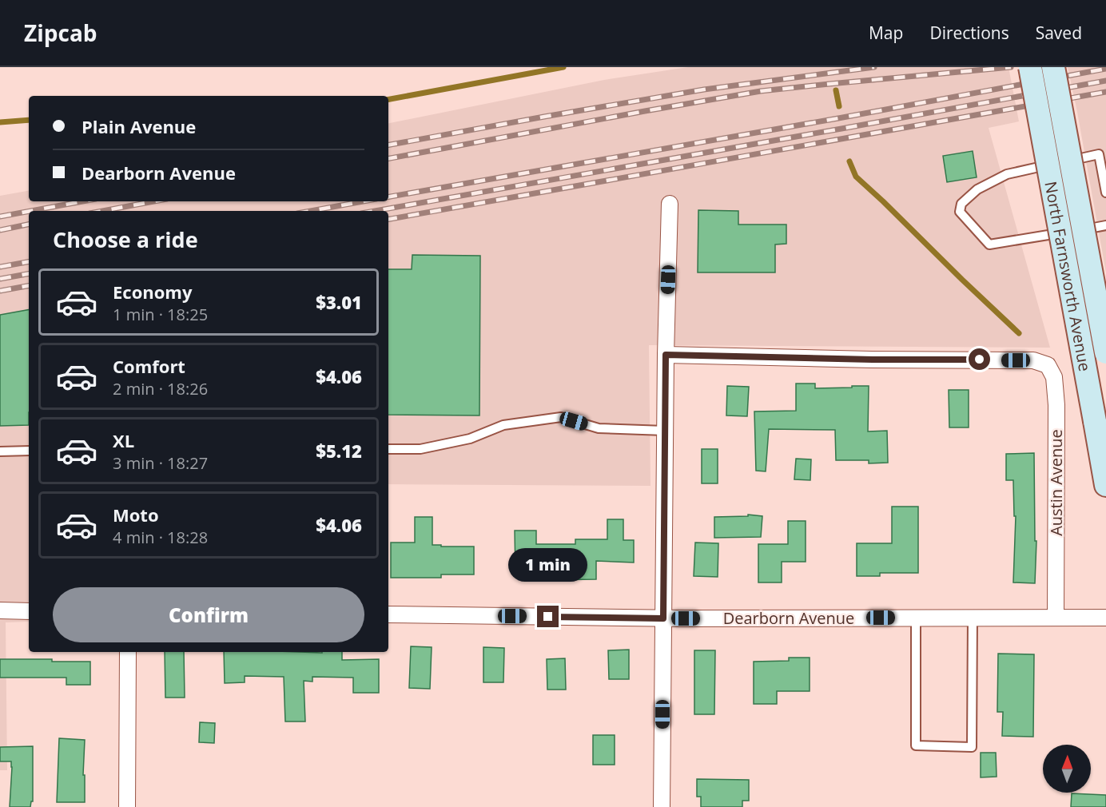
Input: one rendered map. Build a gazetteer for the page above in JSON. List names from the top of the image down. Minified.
{"streets":{"main road":["North Farnsworth Avenue"],"street":["Austin Avenue","Dearborn Avenue"]},"crossings":[["Austin Avenue","Dearborn Avenue"]],"north":"top","page":{"header":"Zipcab","nav":["Map","Directions","Saved"],"banner":["Plain Avenue","Dearborn Avenue"],"heading":"Choose a ride","list":[{"name":"Economy","note":"1 min · 18:25","value":"$3.01"},{"name":"Comfort","note":"2 min · 18:26","value":"$4.06"},{"name":"XL","note":"3 min · 18:27","value":"$5.12"},{"name":"Moto","note":"4 min · 18:28","value":"$4.06"}],"bubble":"1 min","buttons":"Confirm"}}
